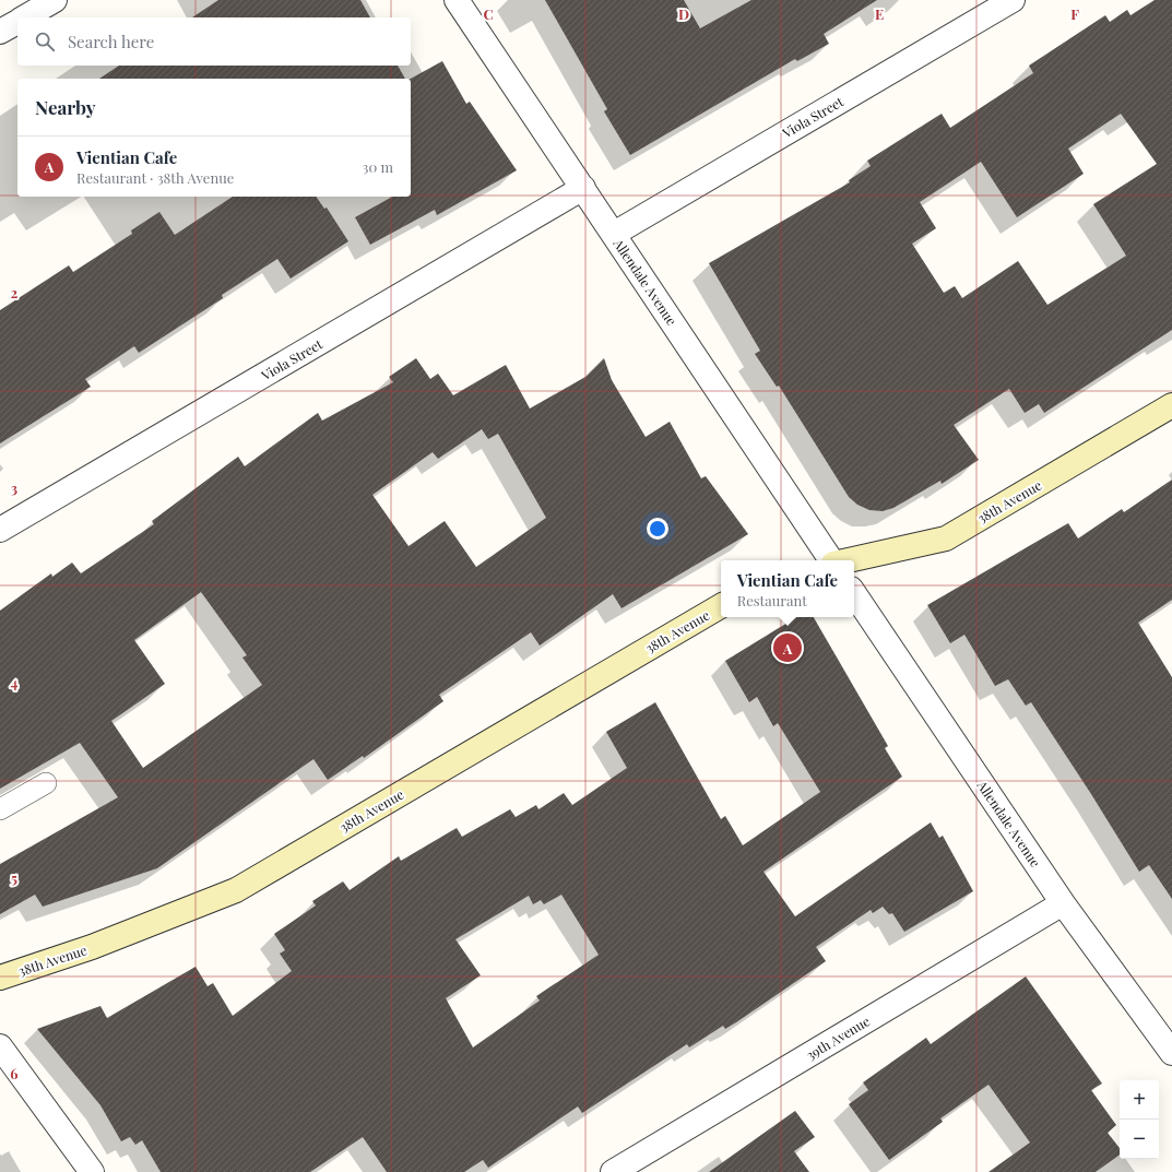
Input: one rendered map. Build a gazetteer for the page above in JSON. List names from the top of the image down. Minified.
{"streets":{"street":["Viola Street","Allendale Avenue","38th Avenue","39th Avenue"]},"crossings":[["Viola Street","Allendale Avenue"],["Allendale Avenue","39th Avenue"]],"page":{"search":"Search here","heading":"Nearby","list":[{"mark":"A","name":"Vientian Cafe","note":"Restaurant · 38th Avenue","value":"30 m"}],"popup":["Vientian Cafe","Restaurant"],"pins":"A","map_buttons":["+","−"]},"grid":{"columns":["C","D","E","F"],"rows":["2","3","4","5","6"]}}
